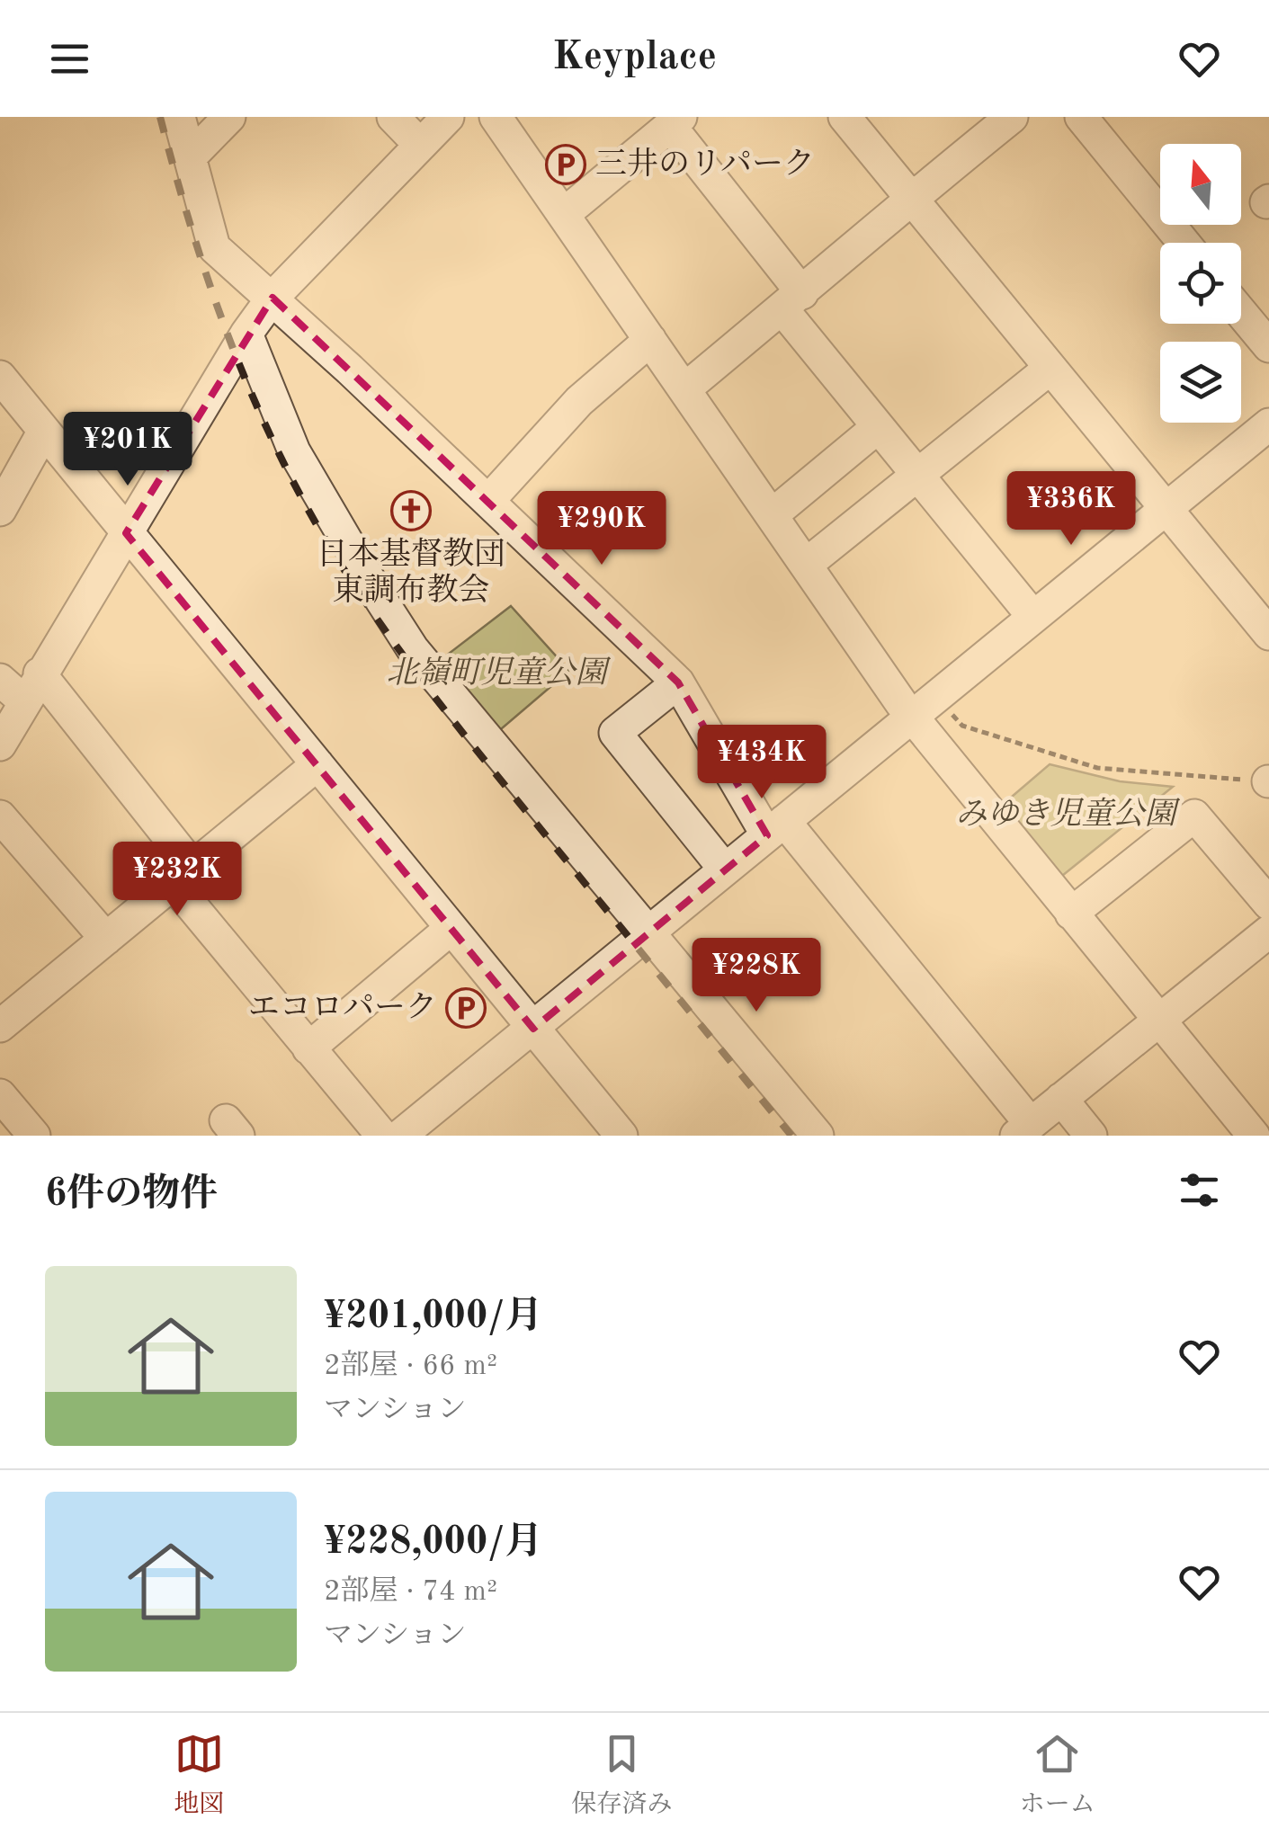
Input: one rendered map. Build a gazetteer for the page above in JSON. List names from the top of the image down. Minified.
{"parks":["北嶺町児童公園","みゆき児童公園"],"places":{"parking":["三井のリパーク","エコロパーク"],"church":["日本基督教団 東調布教会"]},"north":"top","page":{"header":"Keyplace","price":["¥201K","¥336K","¥290K","¥434K","¥232K","¥228K"],"heading":"6件の物件","list":[{"name":"¥201,000/月","note":"2部屋 · 66 m² · マンション"},{"name":"¥228,000/月","note":"2部屋 · 74 m² · マンション"}],"tabs":["地図","保存済み","ホーム"]}}
